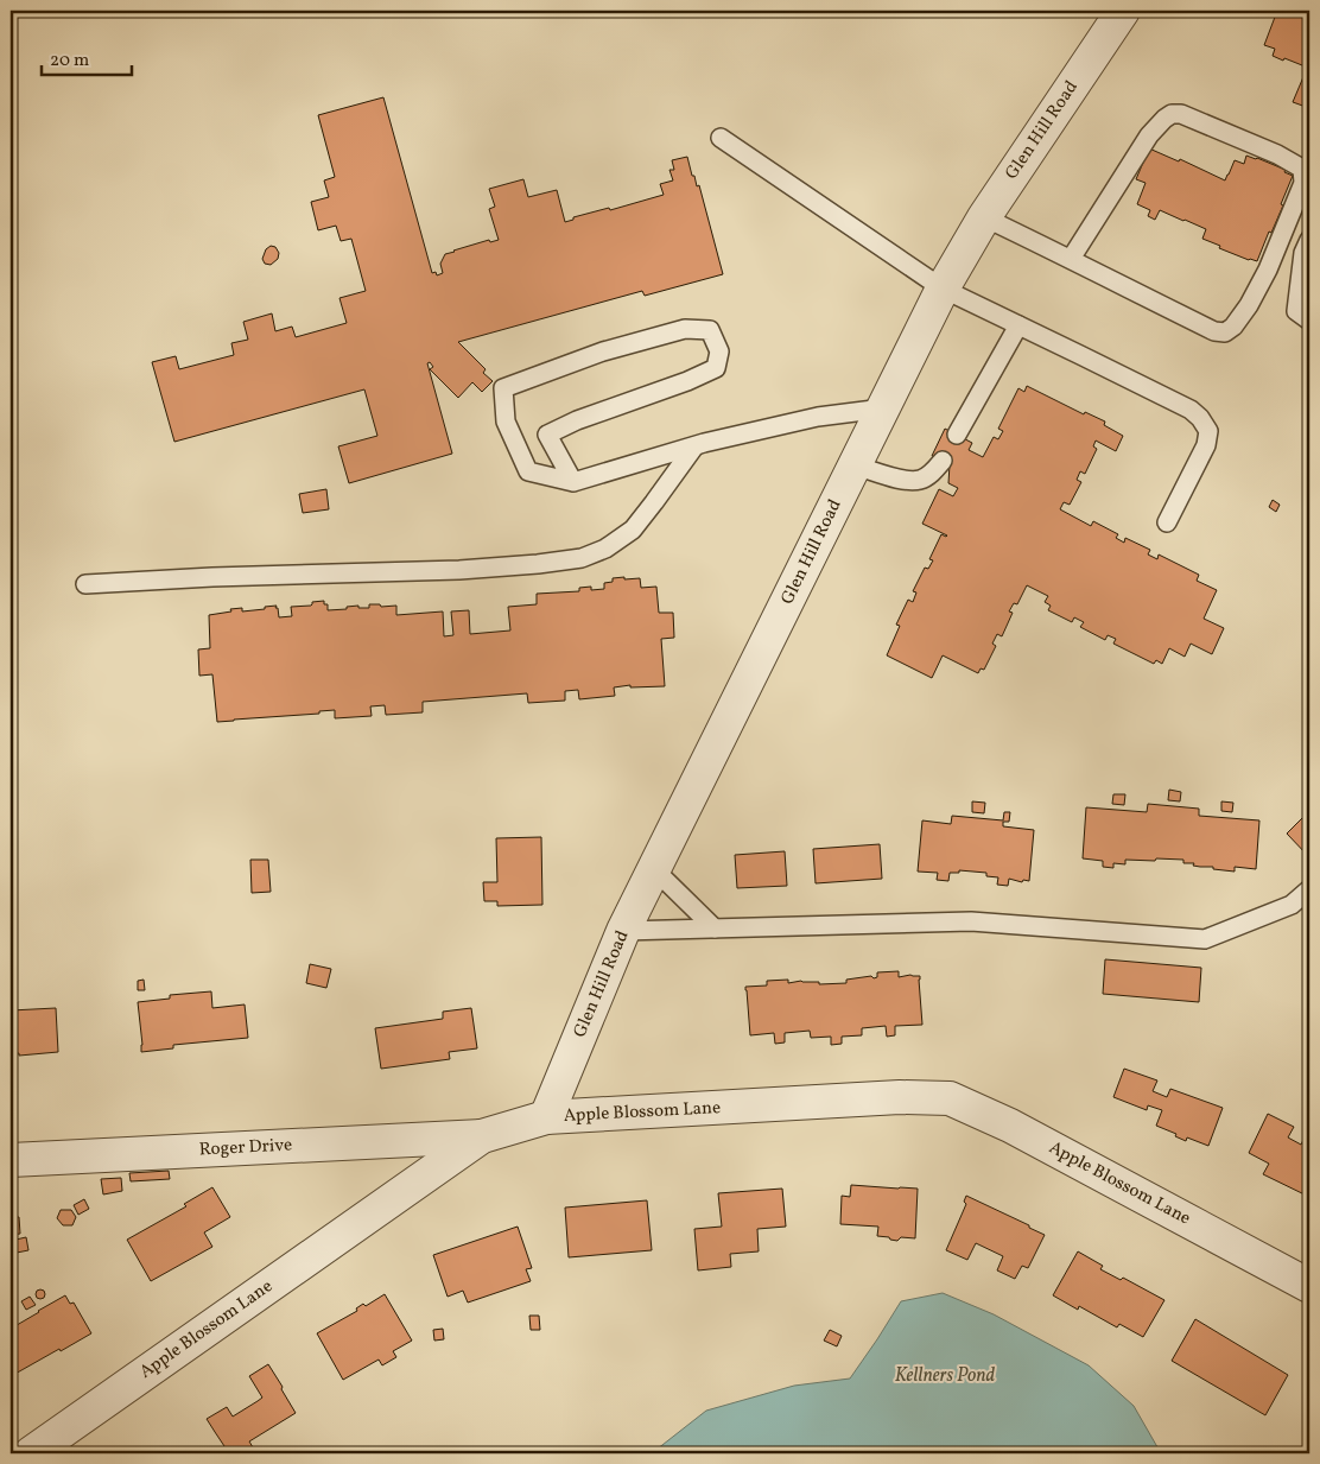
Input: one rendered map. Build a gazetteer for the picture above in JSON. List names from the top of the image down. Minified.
{"streets":{"street":["Glen Hill Road","Apple Blossom Lane","Roger Drive"]},"crossings":[["Glen Hill Road","Apple Blossom Lane"],["Apple Blossom Lane","Roger Drive"]],"water":["Kellners Pond"],"scale_bar":"20 m"}
